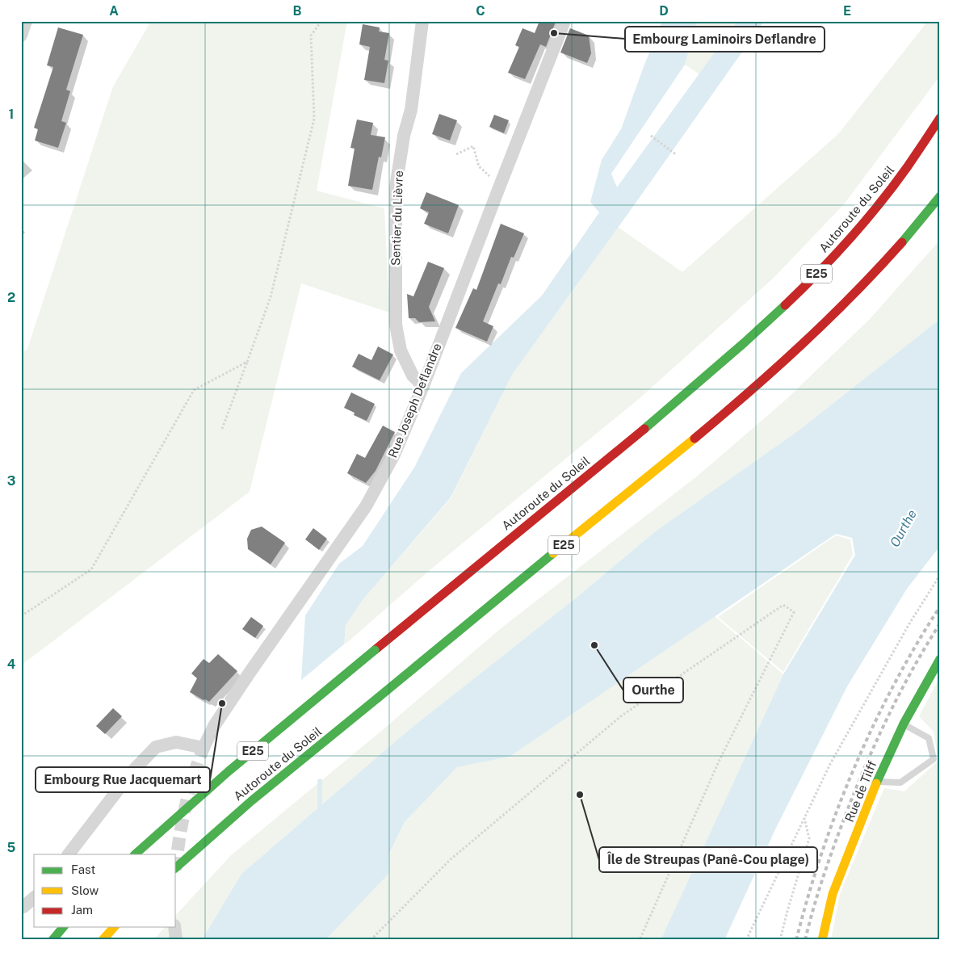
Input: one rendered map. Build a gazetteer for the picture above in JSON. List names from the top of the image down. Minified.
{"streets":{"main road":["Autoroute du Soleil","E25","Rue de Tilff"],"street":["Sentier du Lièvre","Rue Joseph Deflandre"]},"crossings":[["Sentier du Lièvre","Rue Joseph Deflandre"]],"water":["Ourthe"],"places":["Embourg Laminoirs Deflandre","Ourthe","Embourg Rue Jacquemart","Île de Streupas (Panê-Cou plage)"],"legend":["Fast","Slow","Jam"],"grid":{"columns":["A","B","C","D","E"],"rows":["1","2","3","4","5"]}}
